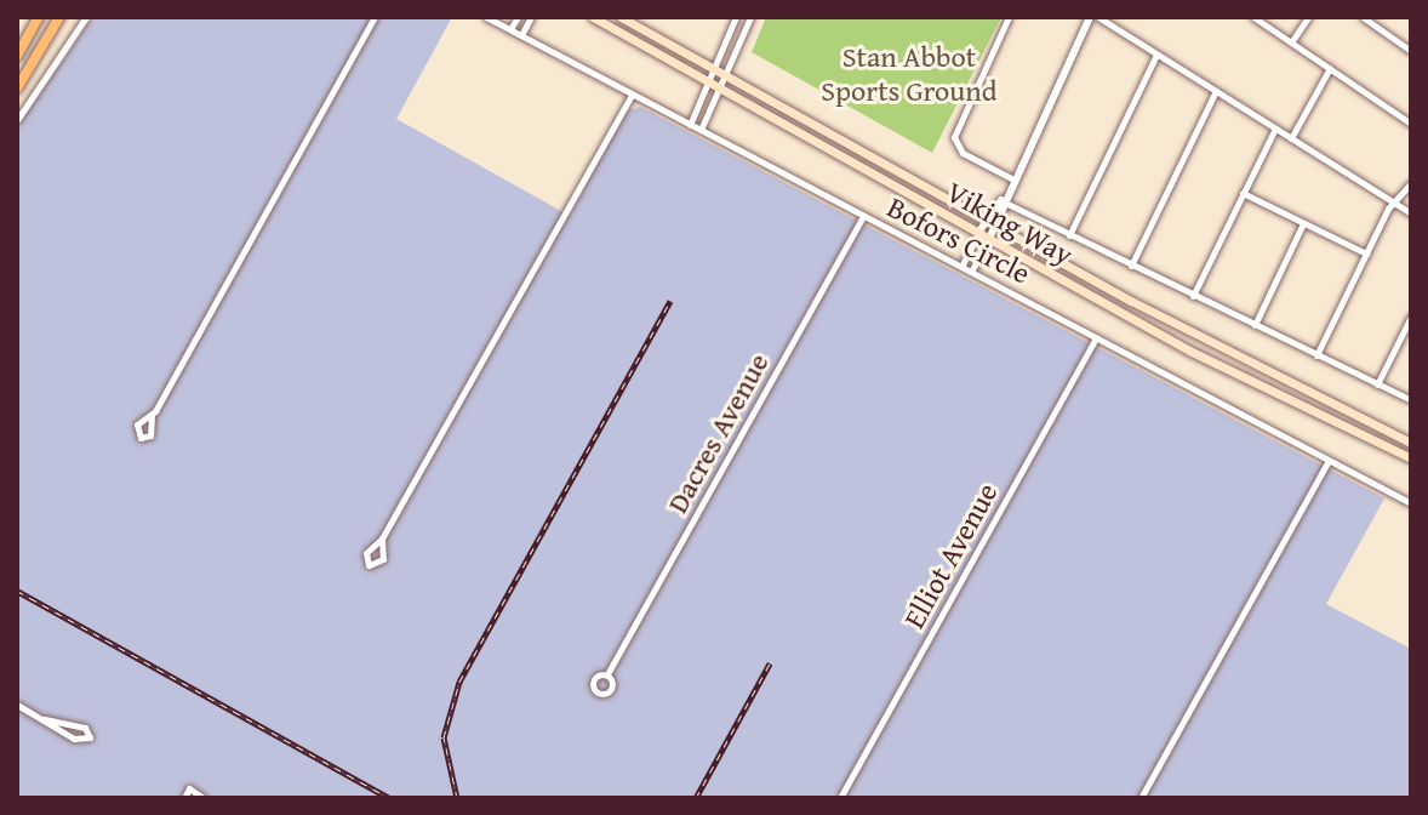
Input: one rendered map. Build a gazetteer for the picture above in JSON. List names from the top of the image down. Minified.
{"streets":{"main road":["Viking Way"],"street":["Bofors Circle","Dacres Avenue","Elliot Avenue"]},"crossings":[["Bofors Circle","Dacres Avenue"],["Bofors Circle","Elliot Avenue"]],"parks":["Stan Abbot Sports Ground"]}
